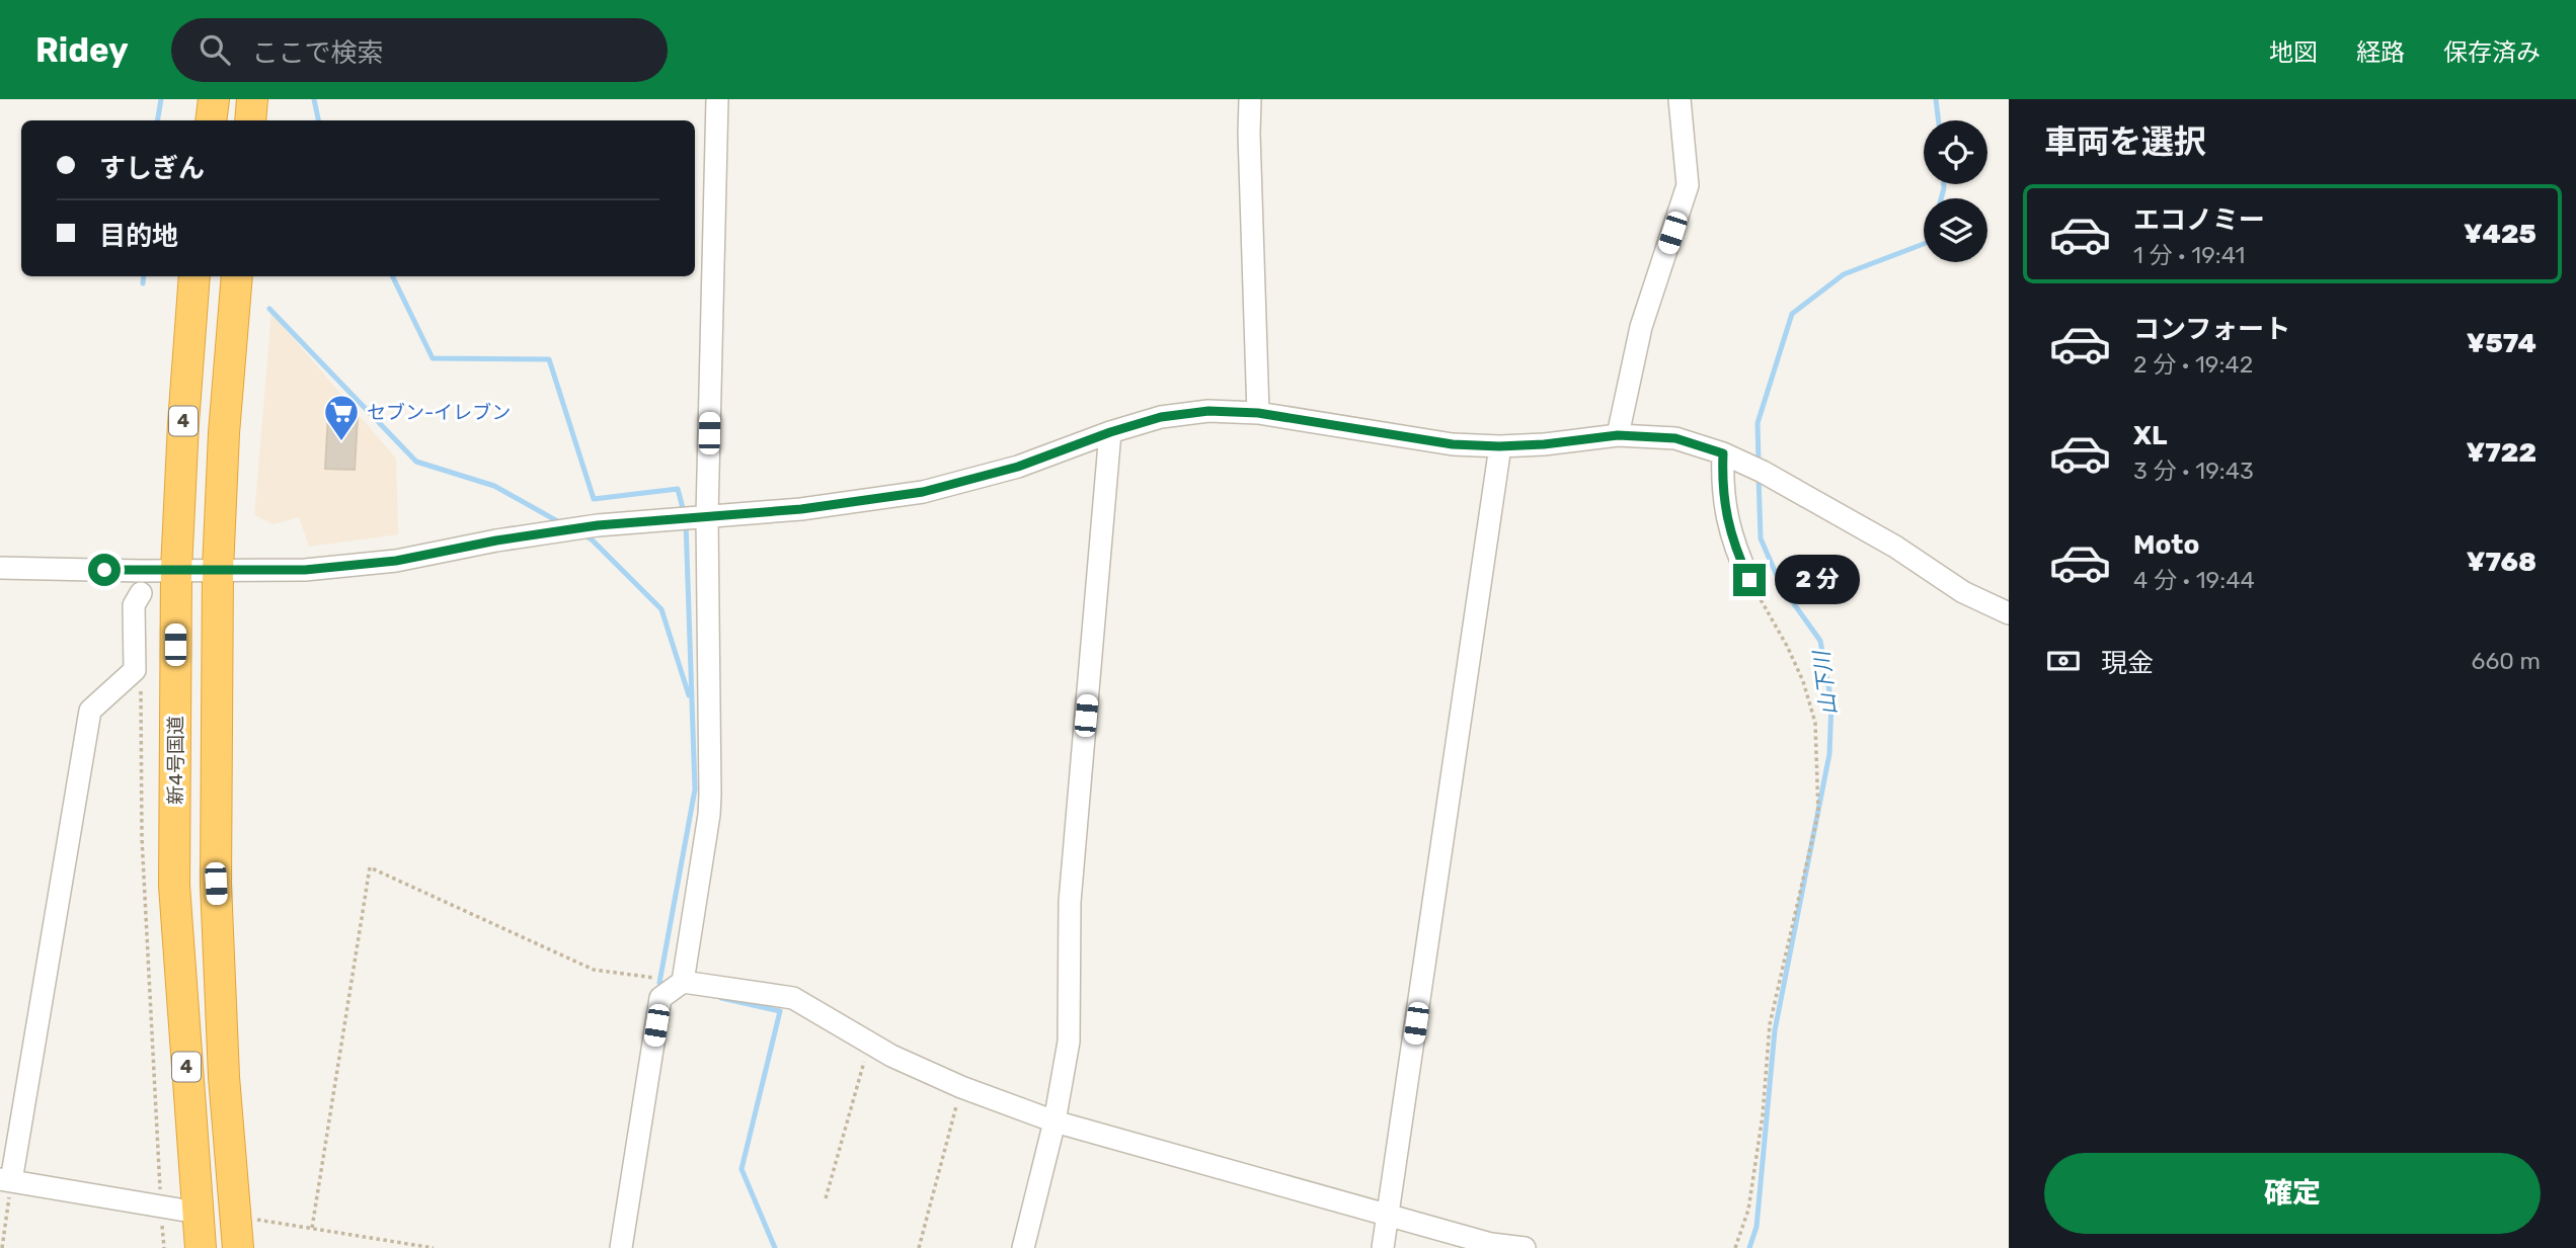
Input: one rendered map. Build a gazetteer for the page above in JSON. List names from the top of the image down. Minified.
{"streets":{"highway":["4","新4号国道"]},"water":["山下川"],"places":{"supermarket":["セブン-イレブン"]},"page":{"header":"Ridey","search":"ここで検索","nav":["地図","経路","保存済み"],"heading":"車両を選択","banner":["すしぎん","目的地"],"list":[{"name":"エコノミー","note":"1 分 · 19:41","value":"¥425"},{"name":"コンフォート","note":"2 分 · 19:42","value":"¥574"},{"name":"XL","note":"3 分 · 19:43","value":"¥722"},{"name":"Moto","note":"4 分 · 19:44","value":"¥768"}],"bubble":"2 分","pay":["現金","660 m"],"buttons":"確定"}}
